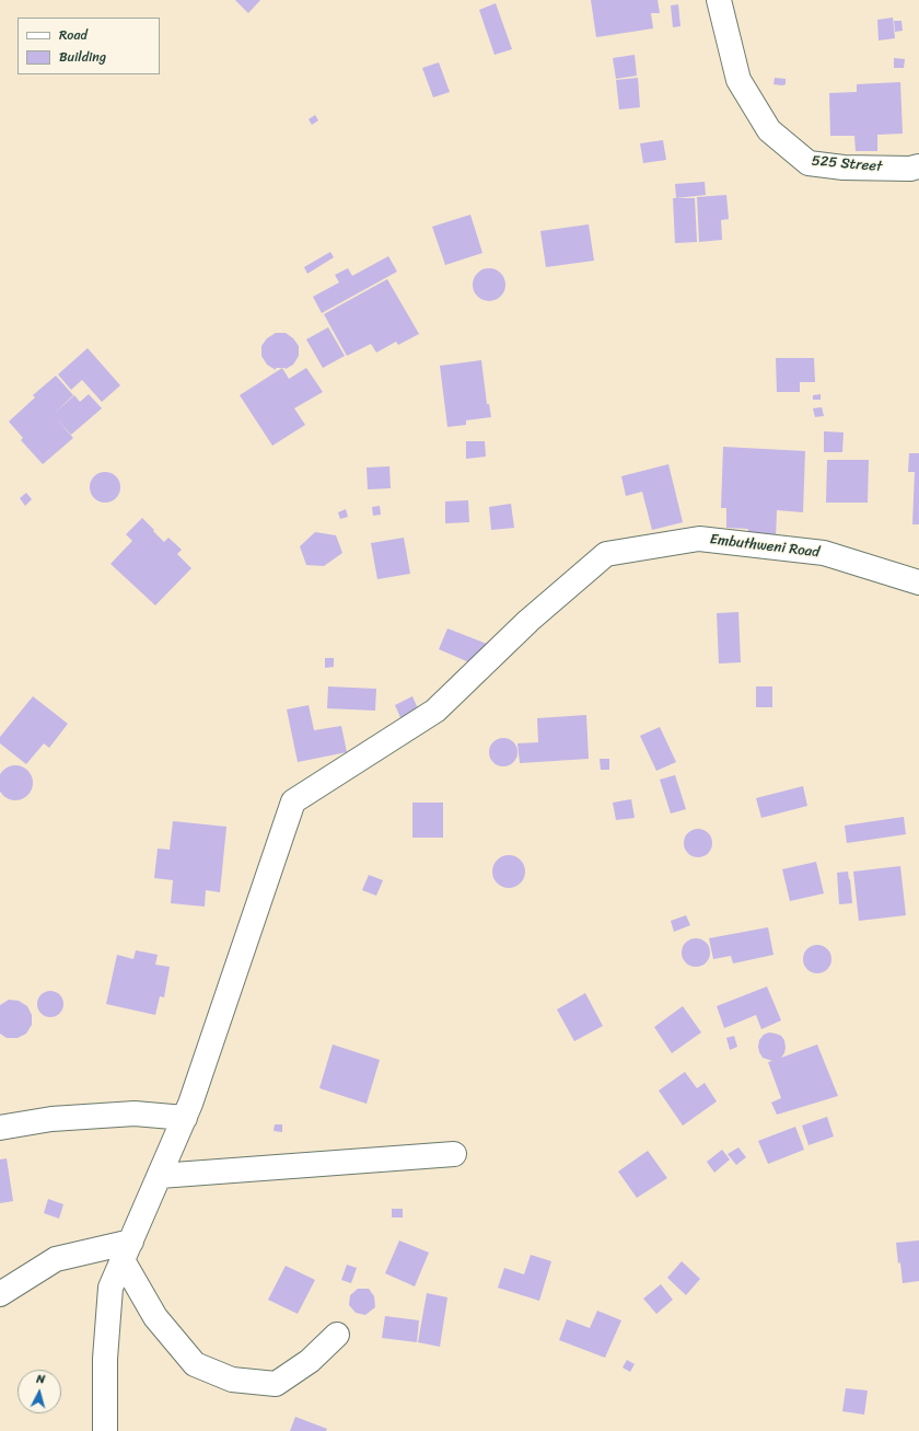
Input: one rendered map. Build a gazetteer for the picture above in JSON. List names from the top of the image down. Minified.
{"streets":{"street":["525 Street","Embuthweni Road"]},"legend":["Road","Building"],"north":"top"}
